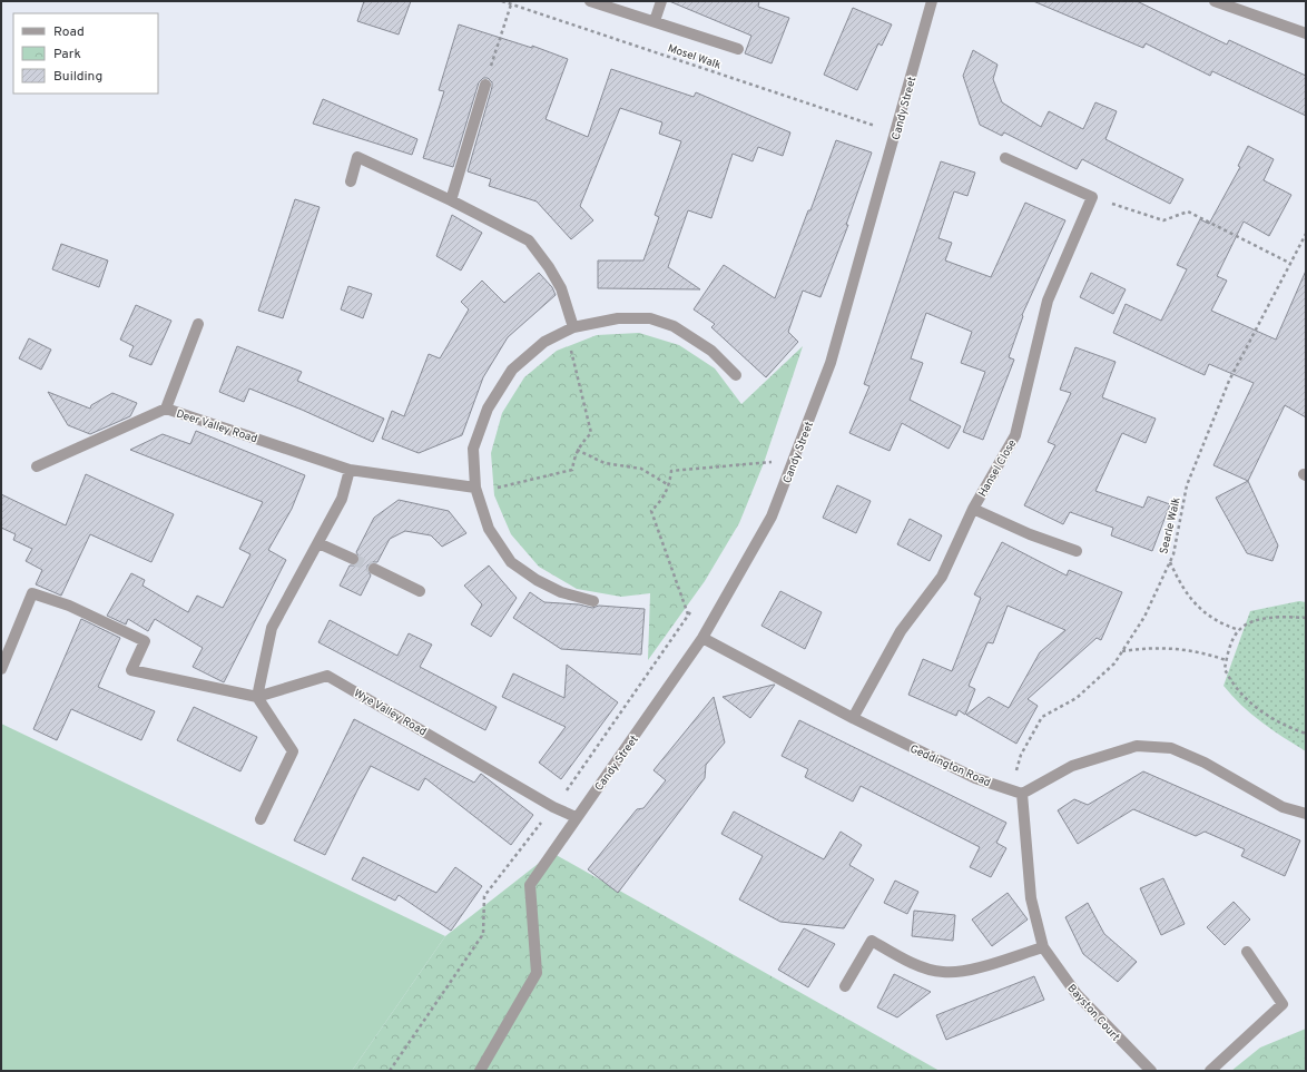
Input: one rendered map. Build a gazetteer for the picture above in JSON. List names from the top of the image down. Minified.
{"streets":{"street":["Candy Street","Deer Valley Road","Hansel Close","Wye Valley Road","Geddington Road","Bayston Court"],"path":["Mosel Walk","Searle Walk"]},"crossings":[["Candy Street","Wye Valley Road"],["Candy Street","Geddington Road"],["Hansel Close","Geddington Road"],["Searle Walk","Geddington Road"],["Searle Walk","Bayston Court"],["Geddington Road","Bayston Court"]],"legend":["Road","Park","Building"]}
